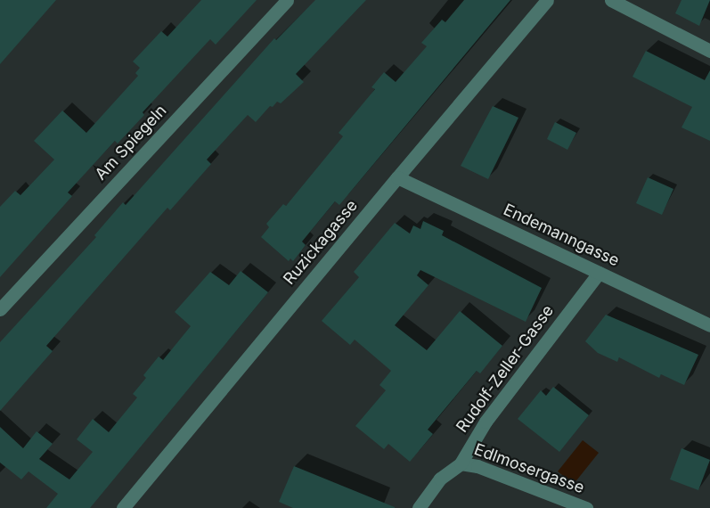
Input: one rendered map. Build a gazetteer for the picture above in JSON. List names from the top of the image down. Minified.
{"streets":{"street":["Am Spiegeln","Endemanngasse","Ruzickagasse","Rudolf-Zeller-Gasse","Edlmosergasse"]},"crossings":[["Endemanngasse","Ruzickagasse"],["Endemanngasse","Rudolf-Zeller-Gasse"],["Rudolf-Zeller-Gasse","Edlmosergasse"]]}
